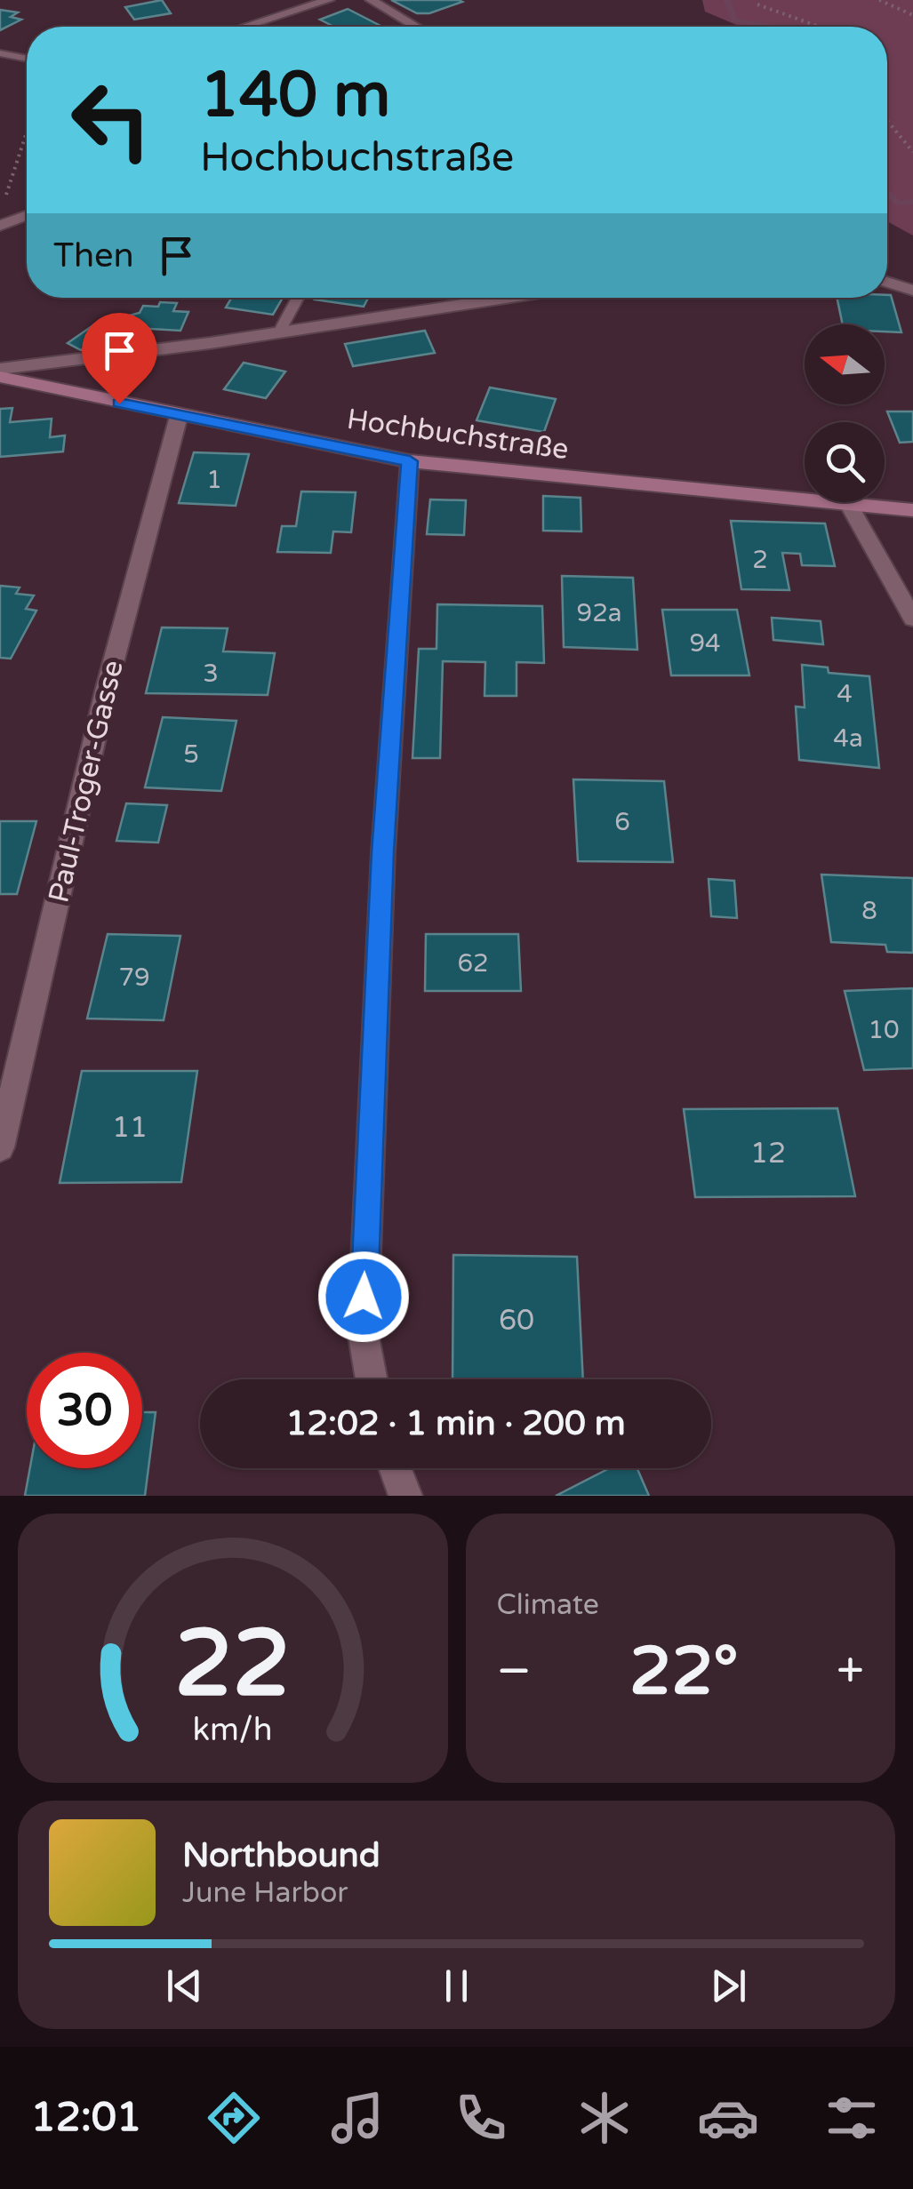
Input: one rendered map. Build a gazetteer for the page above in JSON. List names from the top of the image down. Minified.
{"streets":{"street":["Hochbuchstraße","Paul-Troger-Gasse"]},"crossings":[["Hochbuchstraße","Paul-Troger-Gasse"]],"house_numbers":["1","2","92a","94","3","4","4a","5","6","8","62","79","10","11","12","60"],"north":"left","page":{"turn":["140 m","Hochbuchstraße"],"then":"Then","limit":"30","trip":"12:02 · 1 min · 200 m","tile":"Climate","heat":["−","22°","+"],"song":["Northbound","June Harbor"],"tabs":"12:01","gauge":["22","km/h"]}}
